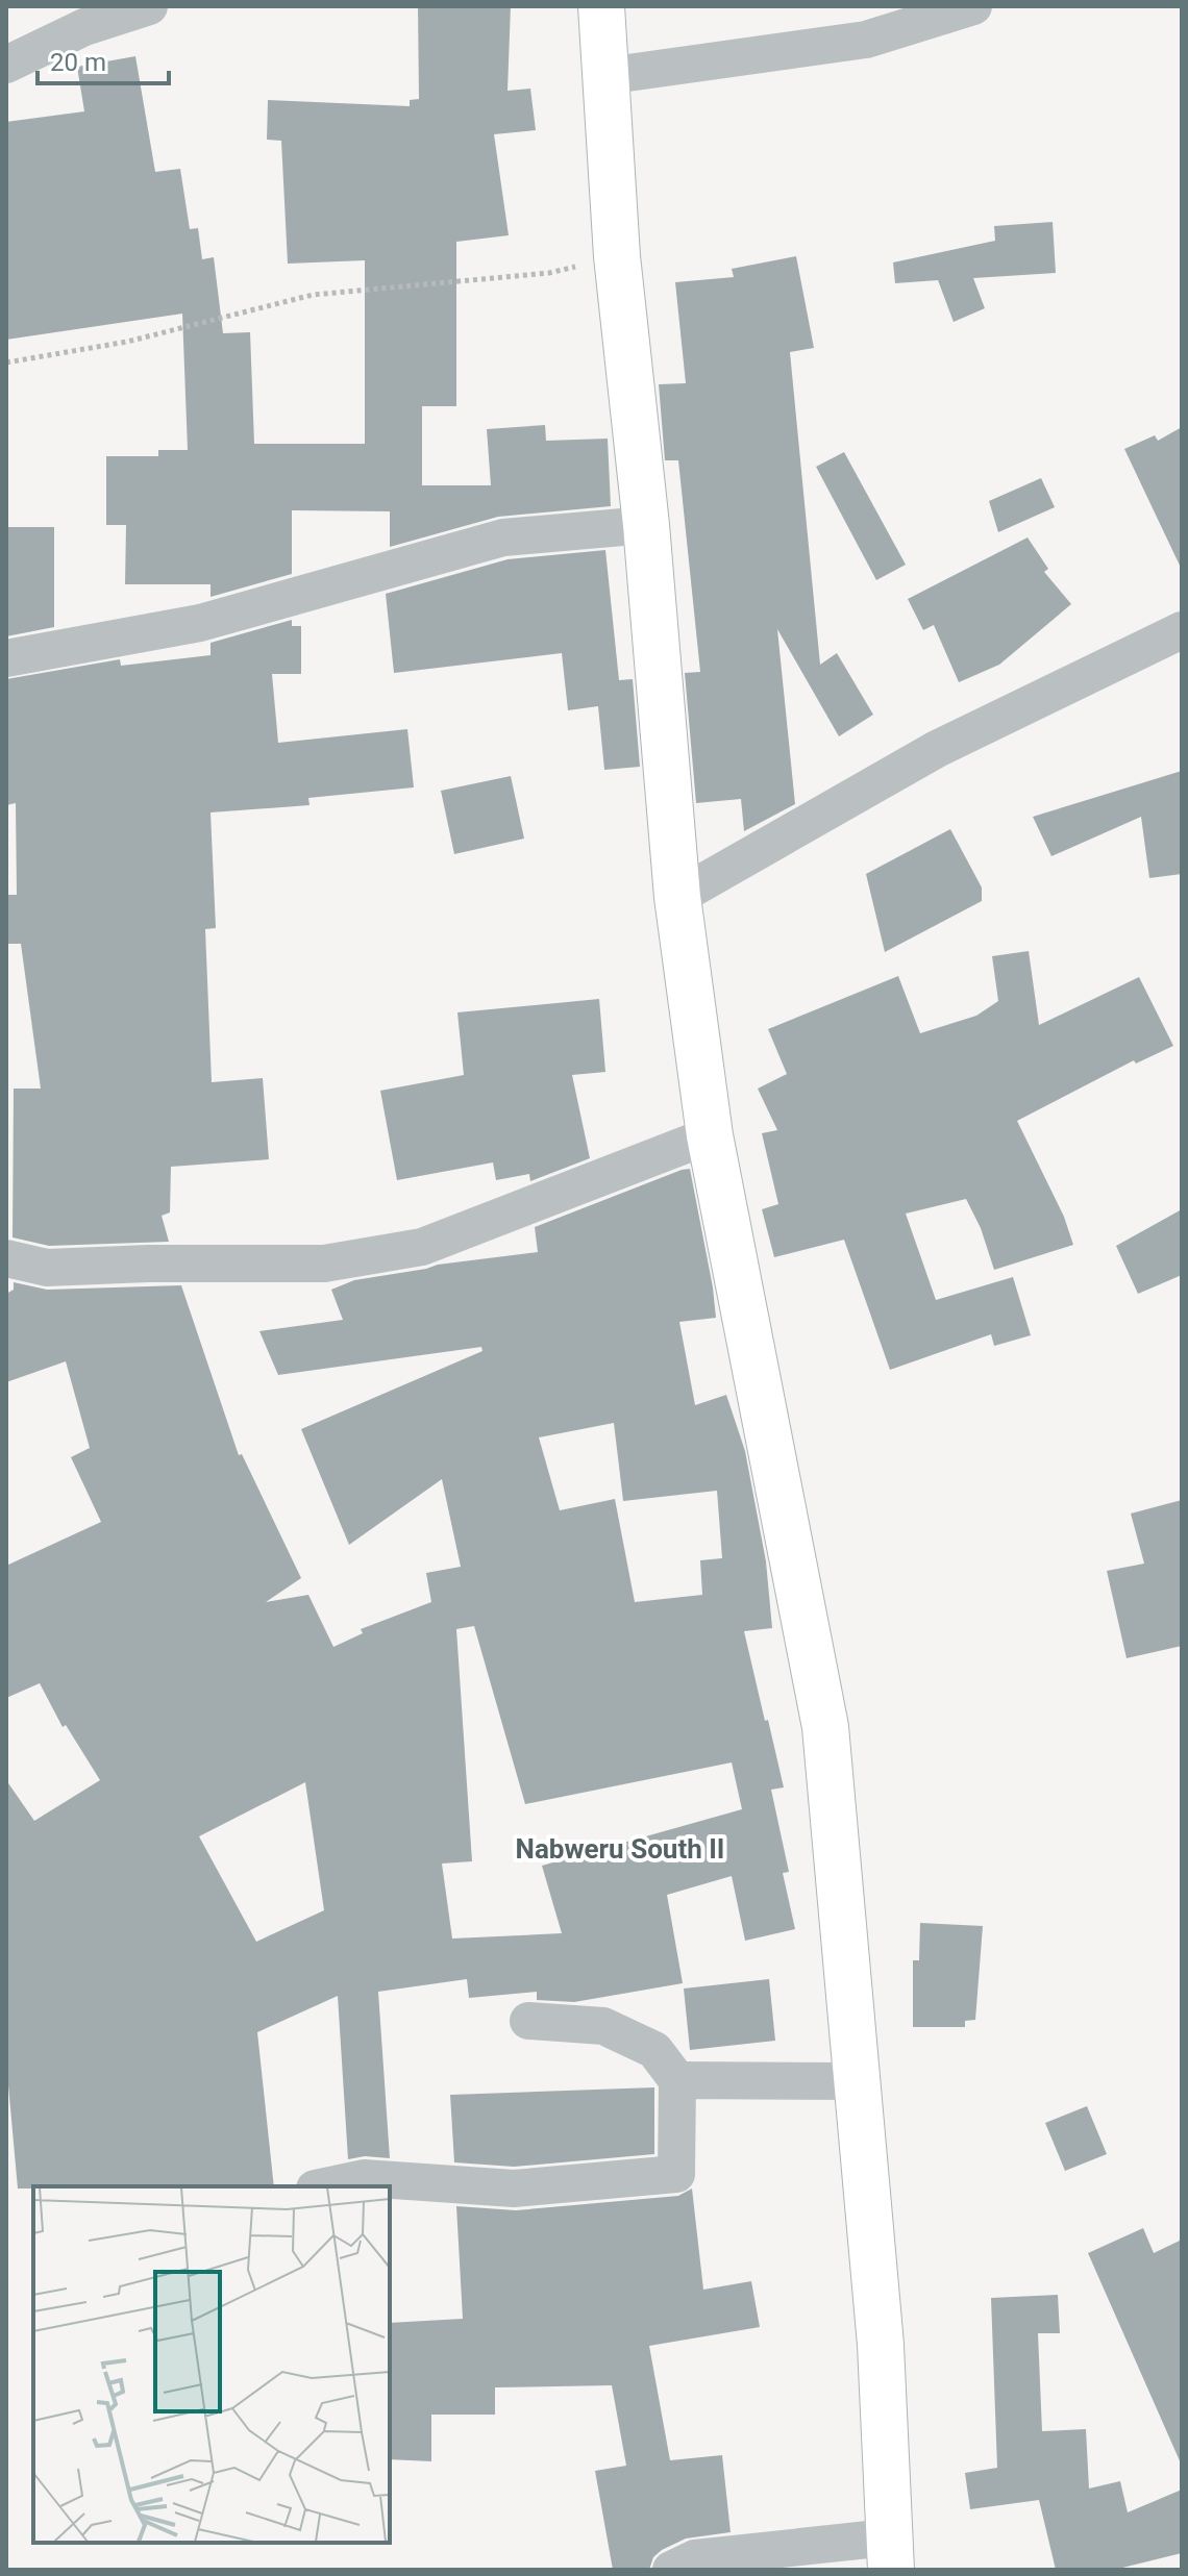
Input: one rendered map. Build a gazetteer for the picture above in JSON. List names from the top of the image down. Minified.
{"districts":["Nabweru South II"],"scale_bar":"20 m"}
